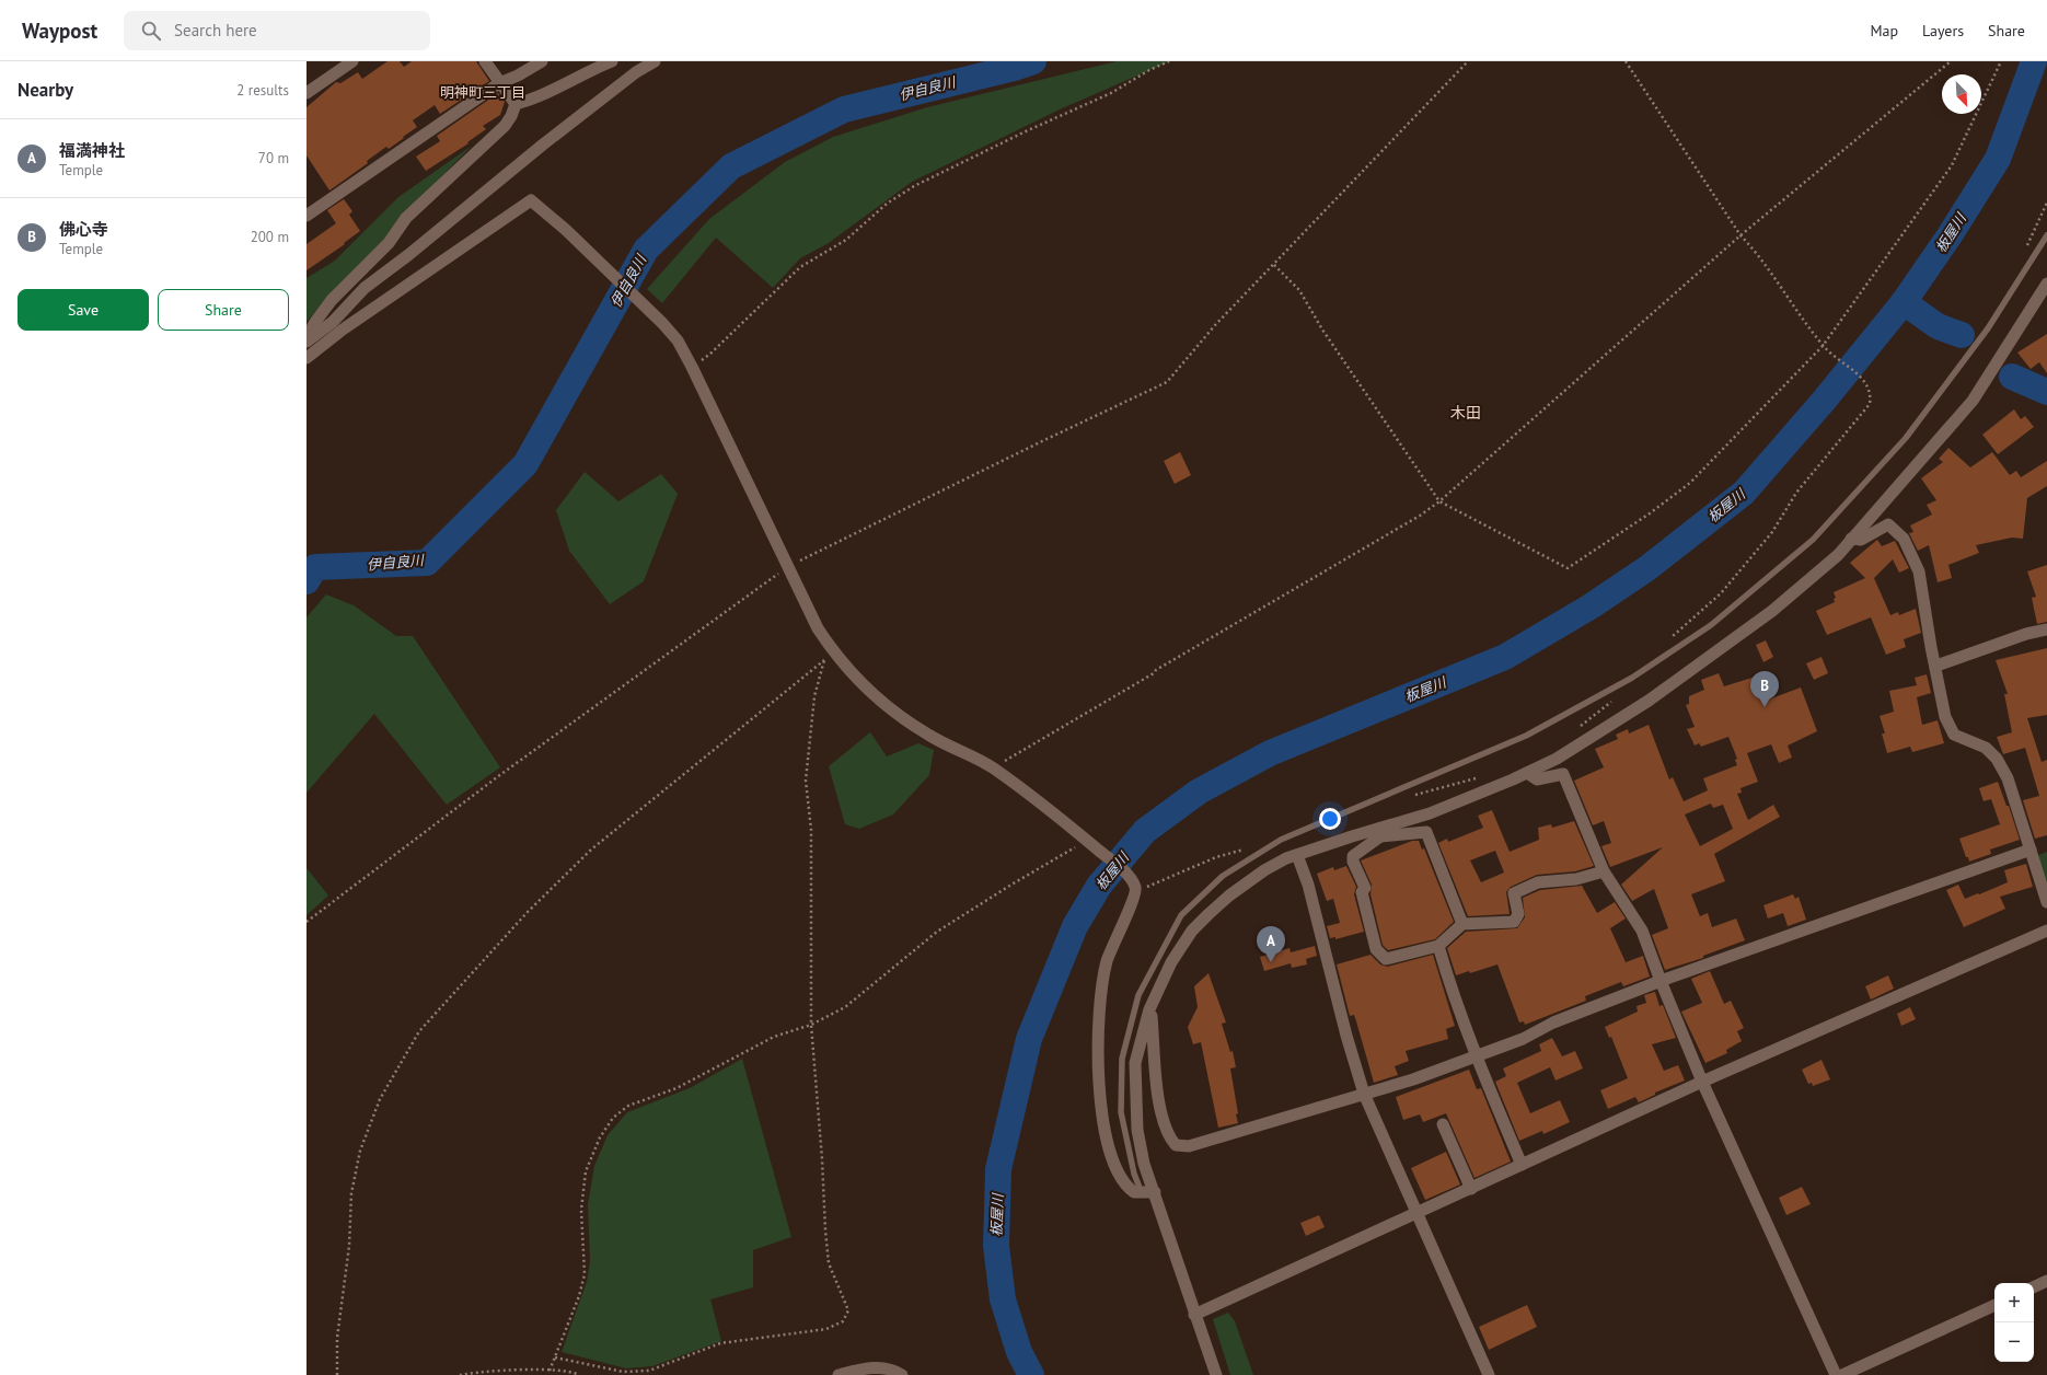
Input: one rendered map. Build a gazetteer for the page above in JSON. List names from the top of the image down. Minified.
{"districts":["明神町三丁目","木田"],"water":["伊自良川","板屋川"],"north":"bottom right","page":{"header":"Waypost","search":"Search here","nav":["Map","Layers","Share"],"heading":["Nearby","2 results"],"list":[{"mark":"A","name":"福満神社","note":"Temple","value":"70 m"},{"mark":"B","name":"佛心寺","note":"Temple","value":"200 m"}],"buttons":["Save","Share"],"pins":["B","A"],"map_buttons":["+","−"]}}
